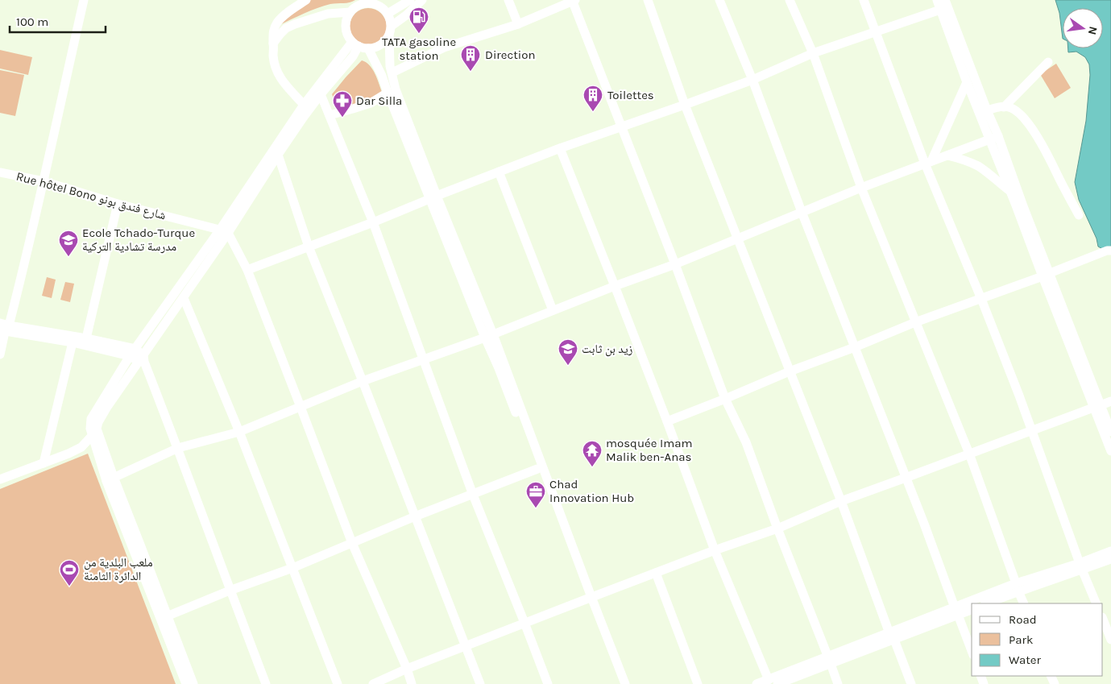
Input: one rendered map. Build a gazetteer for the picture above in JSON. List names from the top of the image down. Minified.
{"streets":{"street":["Rue hôtel Bono شارع فندق بونو"]},"places":{"fuel station":["TATA gasoline station"],"building":["Direction","Toilettes"],"pharmacy":["Dar Silla"],"school or university":["Ecole Tchado-Turque مدرسة تشادية التركية","زيد بن ثابت"],"temple":["mosquée Imam Malik ben-Anas"],"office":["Chad Innovation Hub"],"sports":["ملعب البلدية من الدائرة الثامنة"]},"legend":["Road","Park","Water"],"scale_bar":"100 m","north":"right"}
